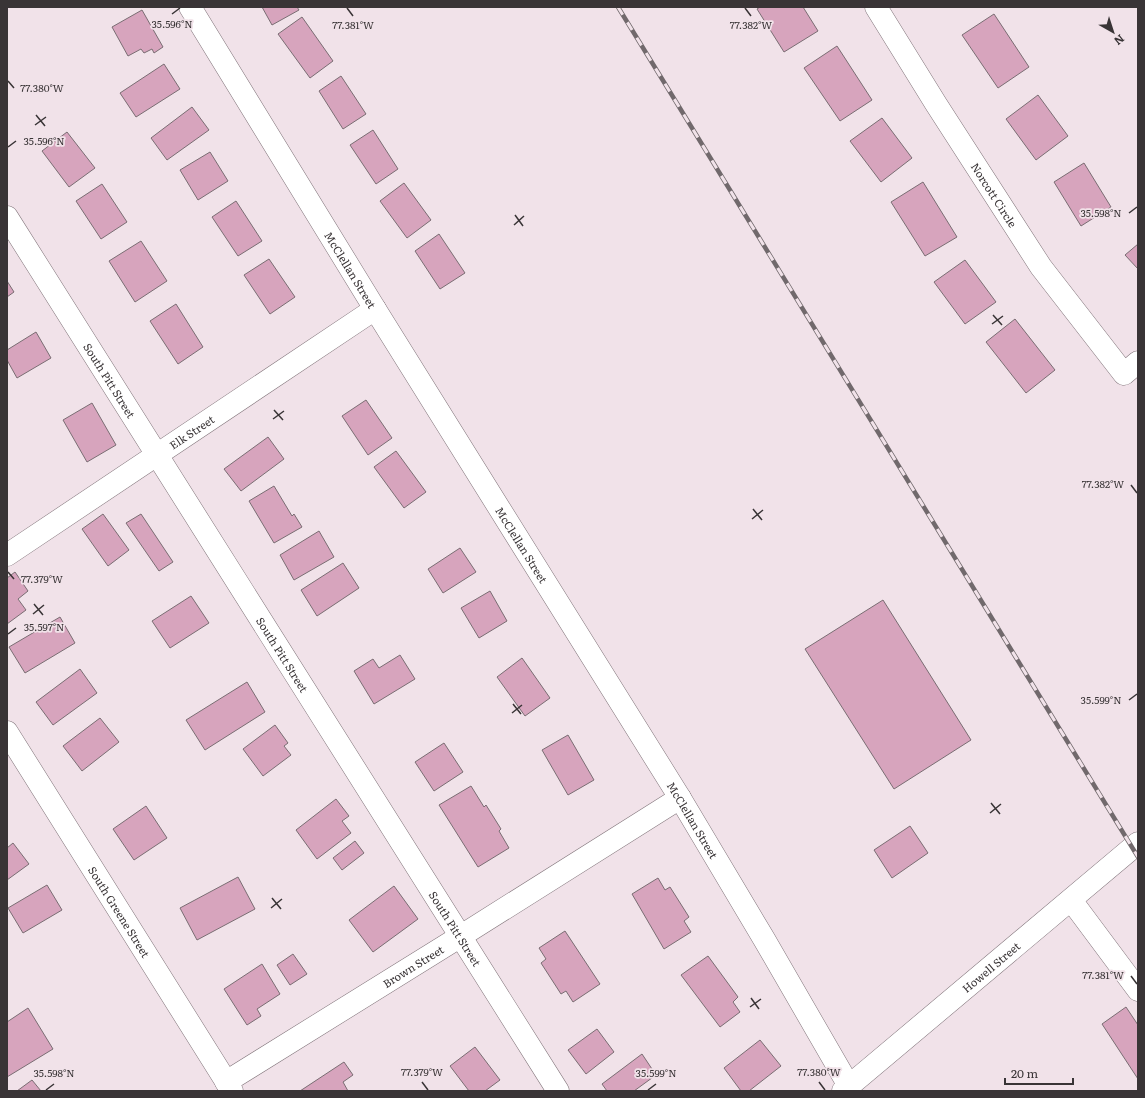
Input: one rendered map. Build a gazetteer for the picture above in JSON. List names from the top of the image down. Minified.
{"streets":{"street":["Norcott Circle","McClellan Street","South Pitt Street","Elk Street","South Greene Street","Brown Street","Howell Street"]},"crossings":[["McClellan Street","Elk Street"],["McClellan Street","Brown Street"],["McClellan Street","Howell Street"],["South Pitt Street","Elk Street"],["South Pitt Street","Brown Street"],["South Greene Street","Brown Street"]],"scale_bar":"20 m","north":"bottom right","coordinates":["35.596°N","77.382°W","77.381°W","77.380°W","35.598°N","77.379°W","35.597°N","35.599°N"]}
